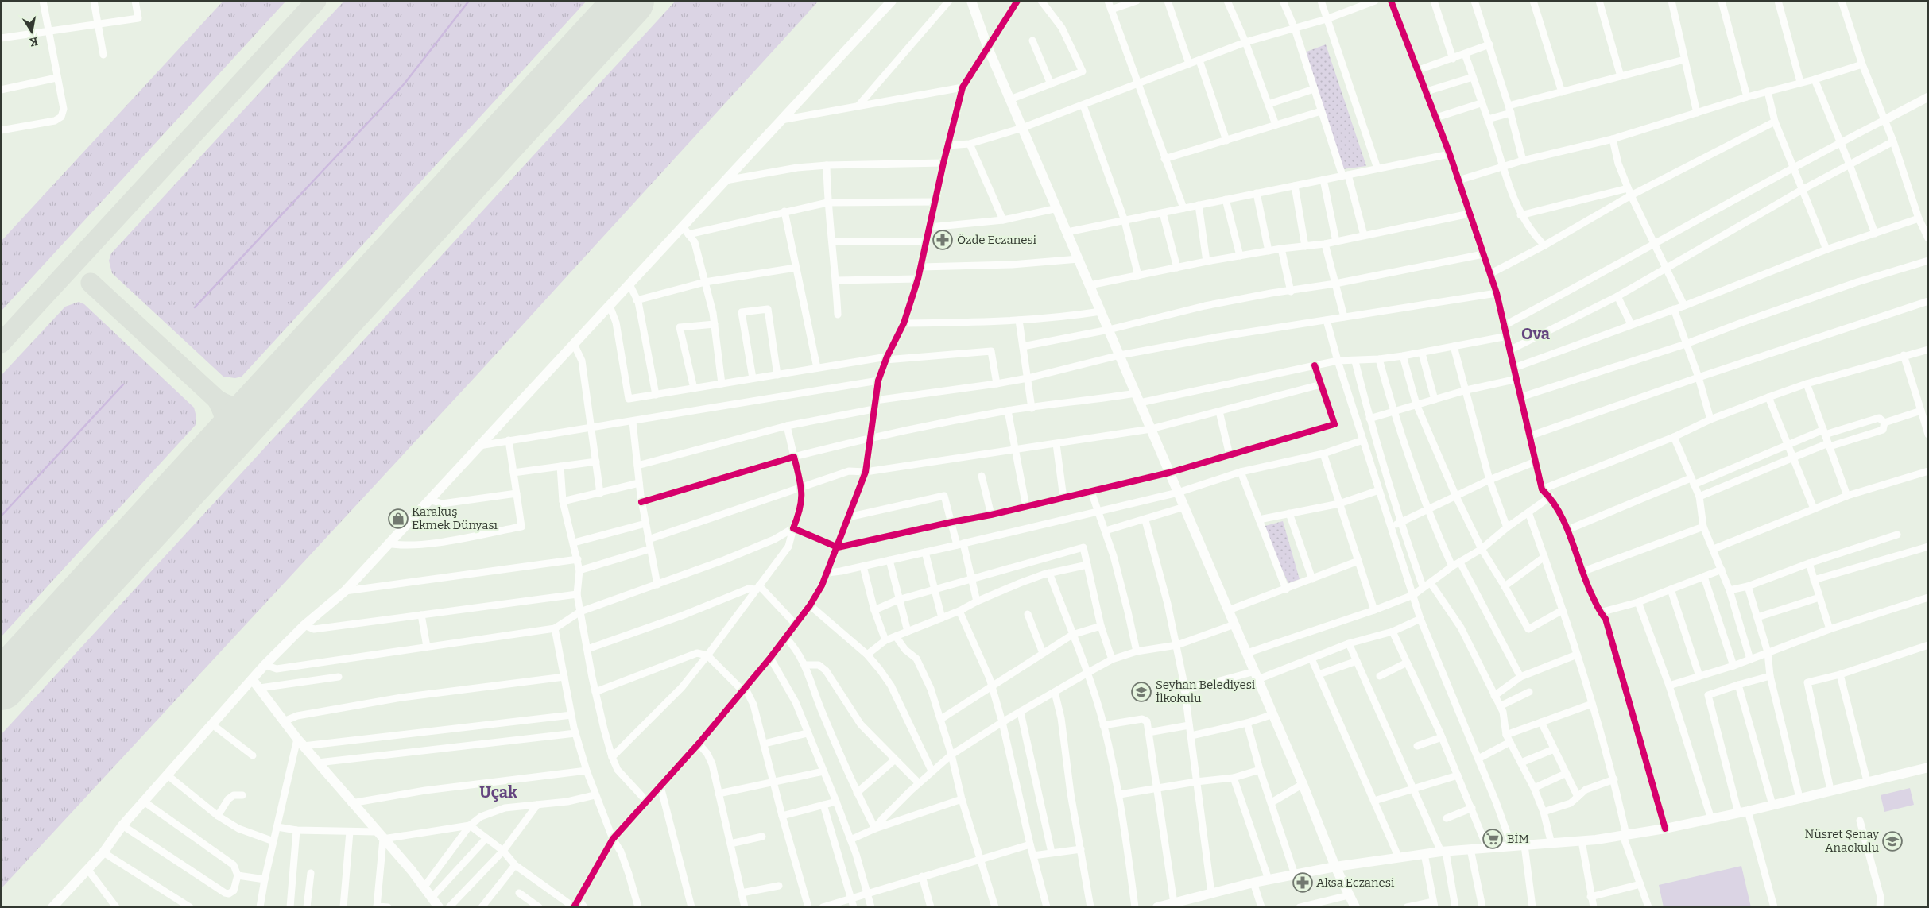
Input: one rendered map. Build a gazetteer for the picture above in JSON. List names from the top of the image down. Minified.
{"districts":["Ova","Uçak"],"places":{"pharmacy":["Özde Eczanesi","Aksa Eczanesi"],"shop":["Karakuş Ekmek Dünyası"],"school or university":["Seyhan Belediyesi İlkokulu","Nüsret Şenay Anaokulu"],"supermarket":["BİM"]},"north":"bottom"}
